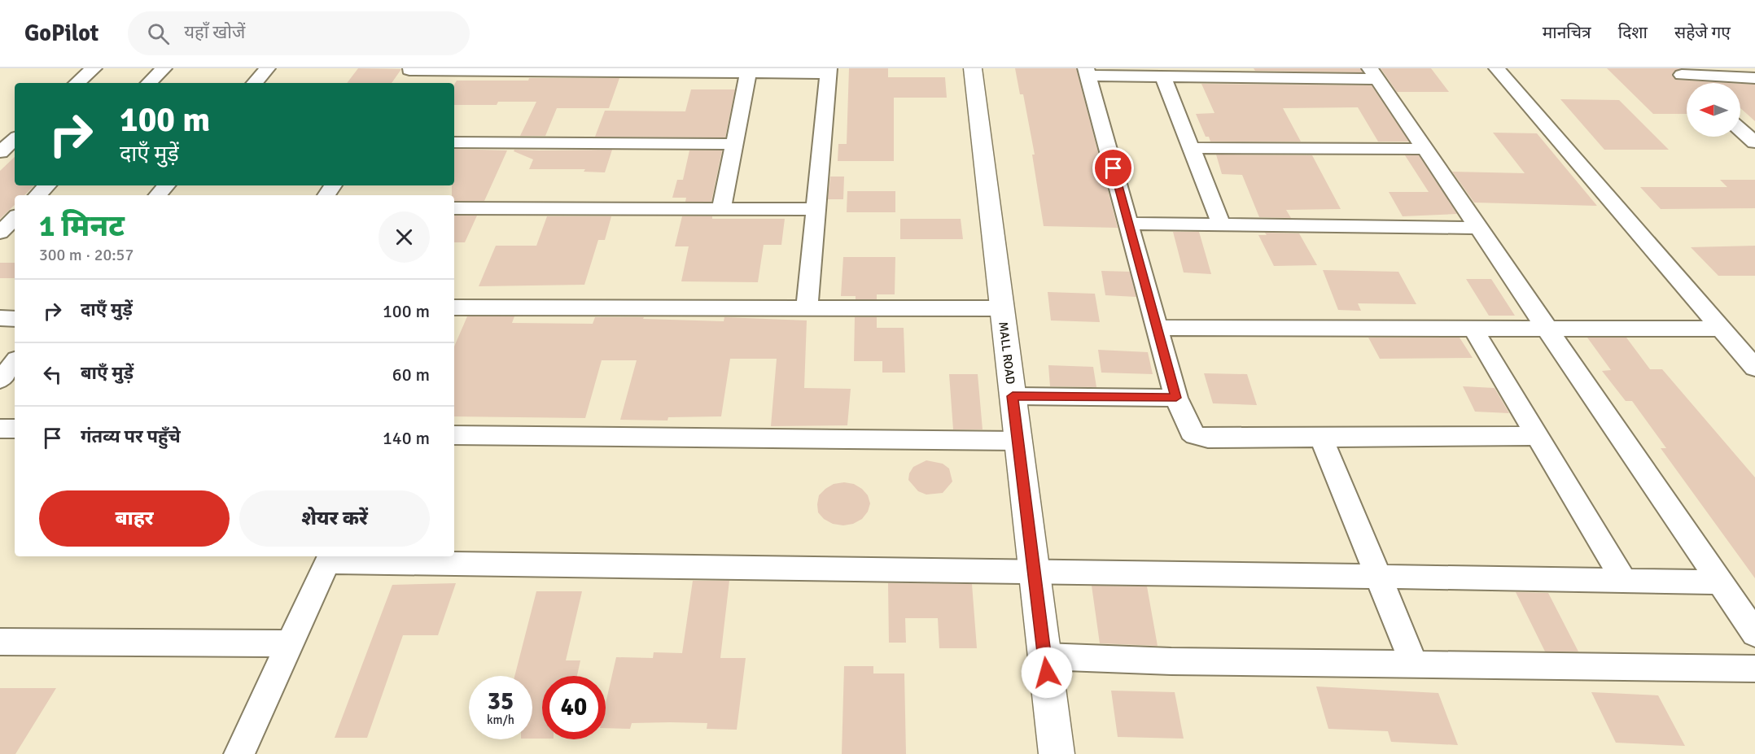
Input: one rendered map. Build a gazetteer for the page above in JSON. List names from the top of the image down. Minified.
{"streets":{"street":["MALL ROAD"]},"north":"left","page":{"header":"GoPilot","search":"यहाँ खोजें","nav":["मानचित्र","दिशा","सहेजे गए"],"turn":["100 m","दाएँ मुड़ें"],"heading":["1 मिनट","300 m · 20:57"],"list":[{"name":"दाएँ मुड़ें","value":"100 m"},{"name":"बाएँ मुड़ें","value":"60 m"},{"name":"गंतव्य पर पहुँचे","value":"140 m"}],"buttons":["बाहर","शेयर करें"],"speed":"35 km/h","limit":"40"}}
